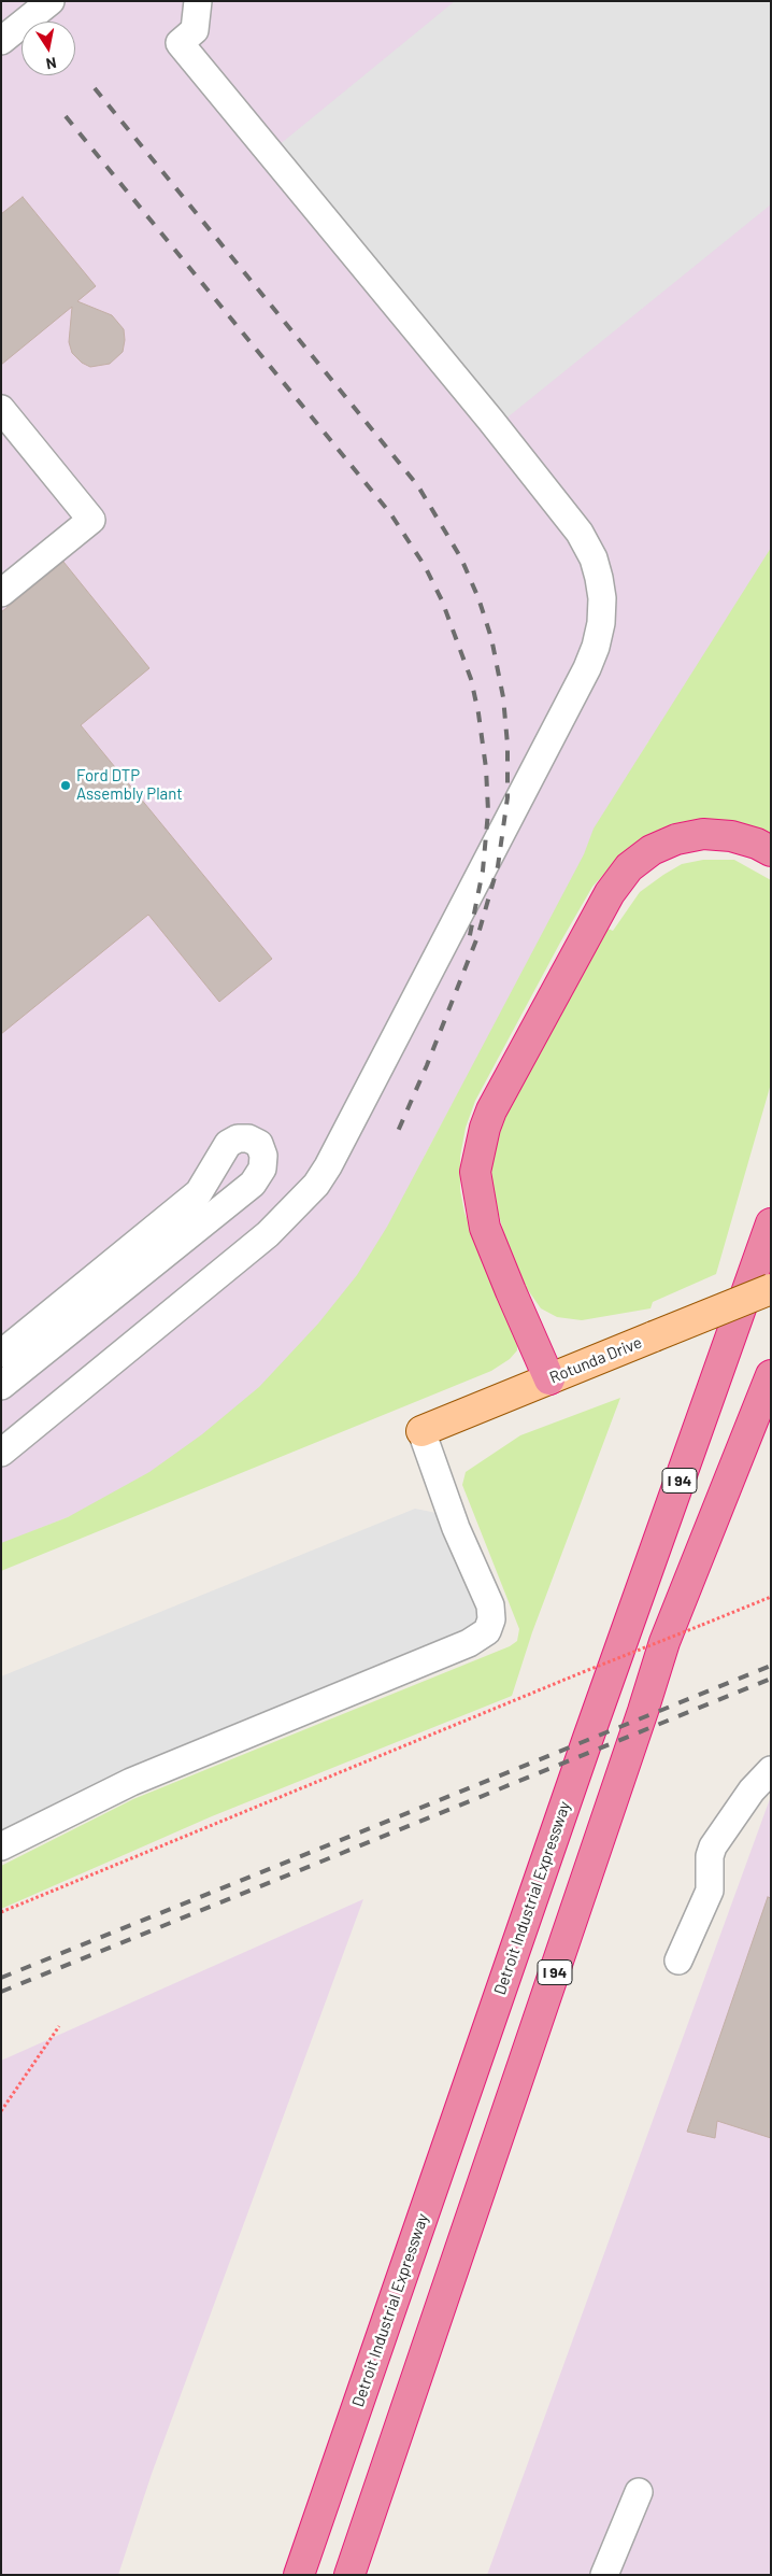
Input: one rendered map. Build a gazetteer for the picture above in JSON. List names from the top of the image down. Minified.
{"streets":{"highway":["I 94","Detroit Industrial Expressway"],"main road":["Rotunda Drive"]},"places":["Ford DTP Assembly Plant"],"north":"bottom"}
